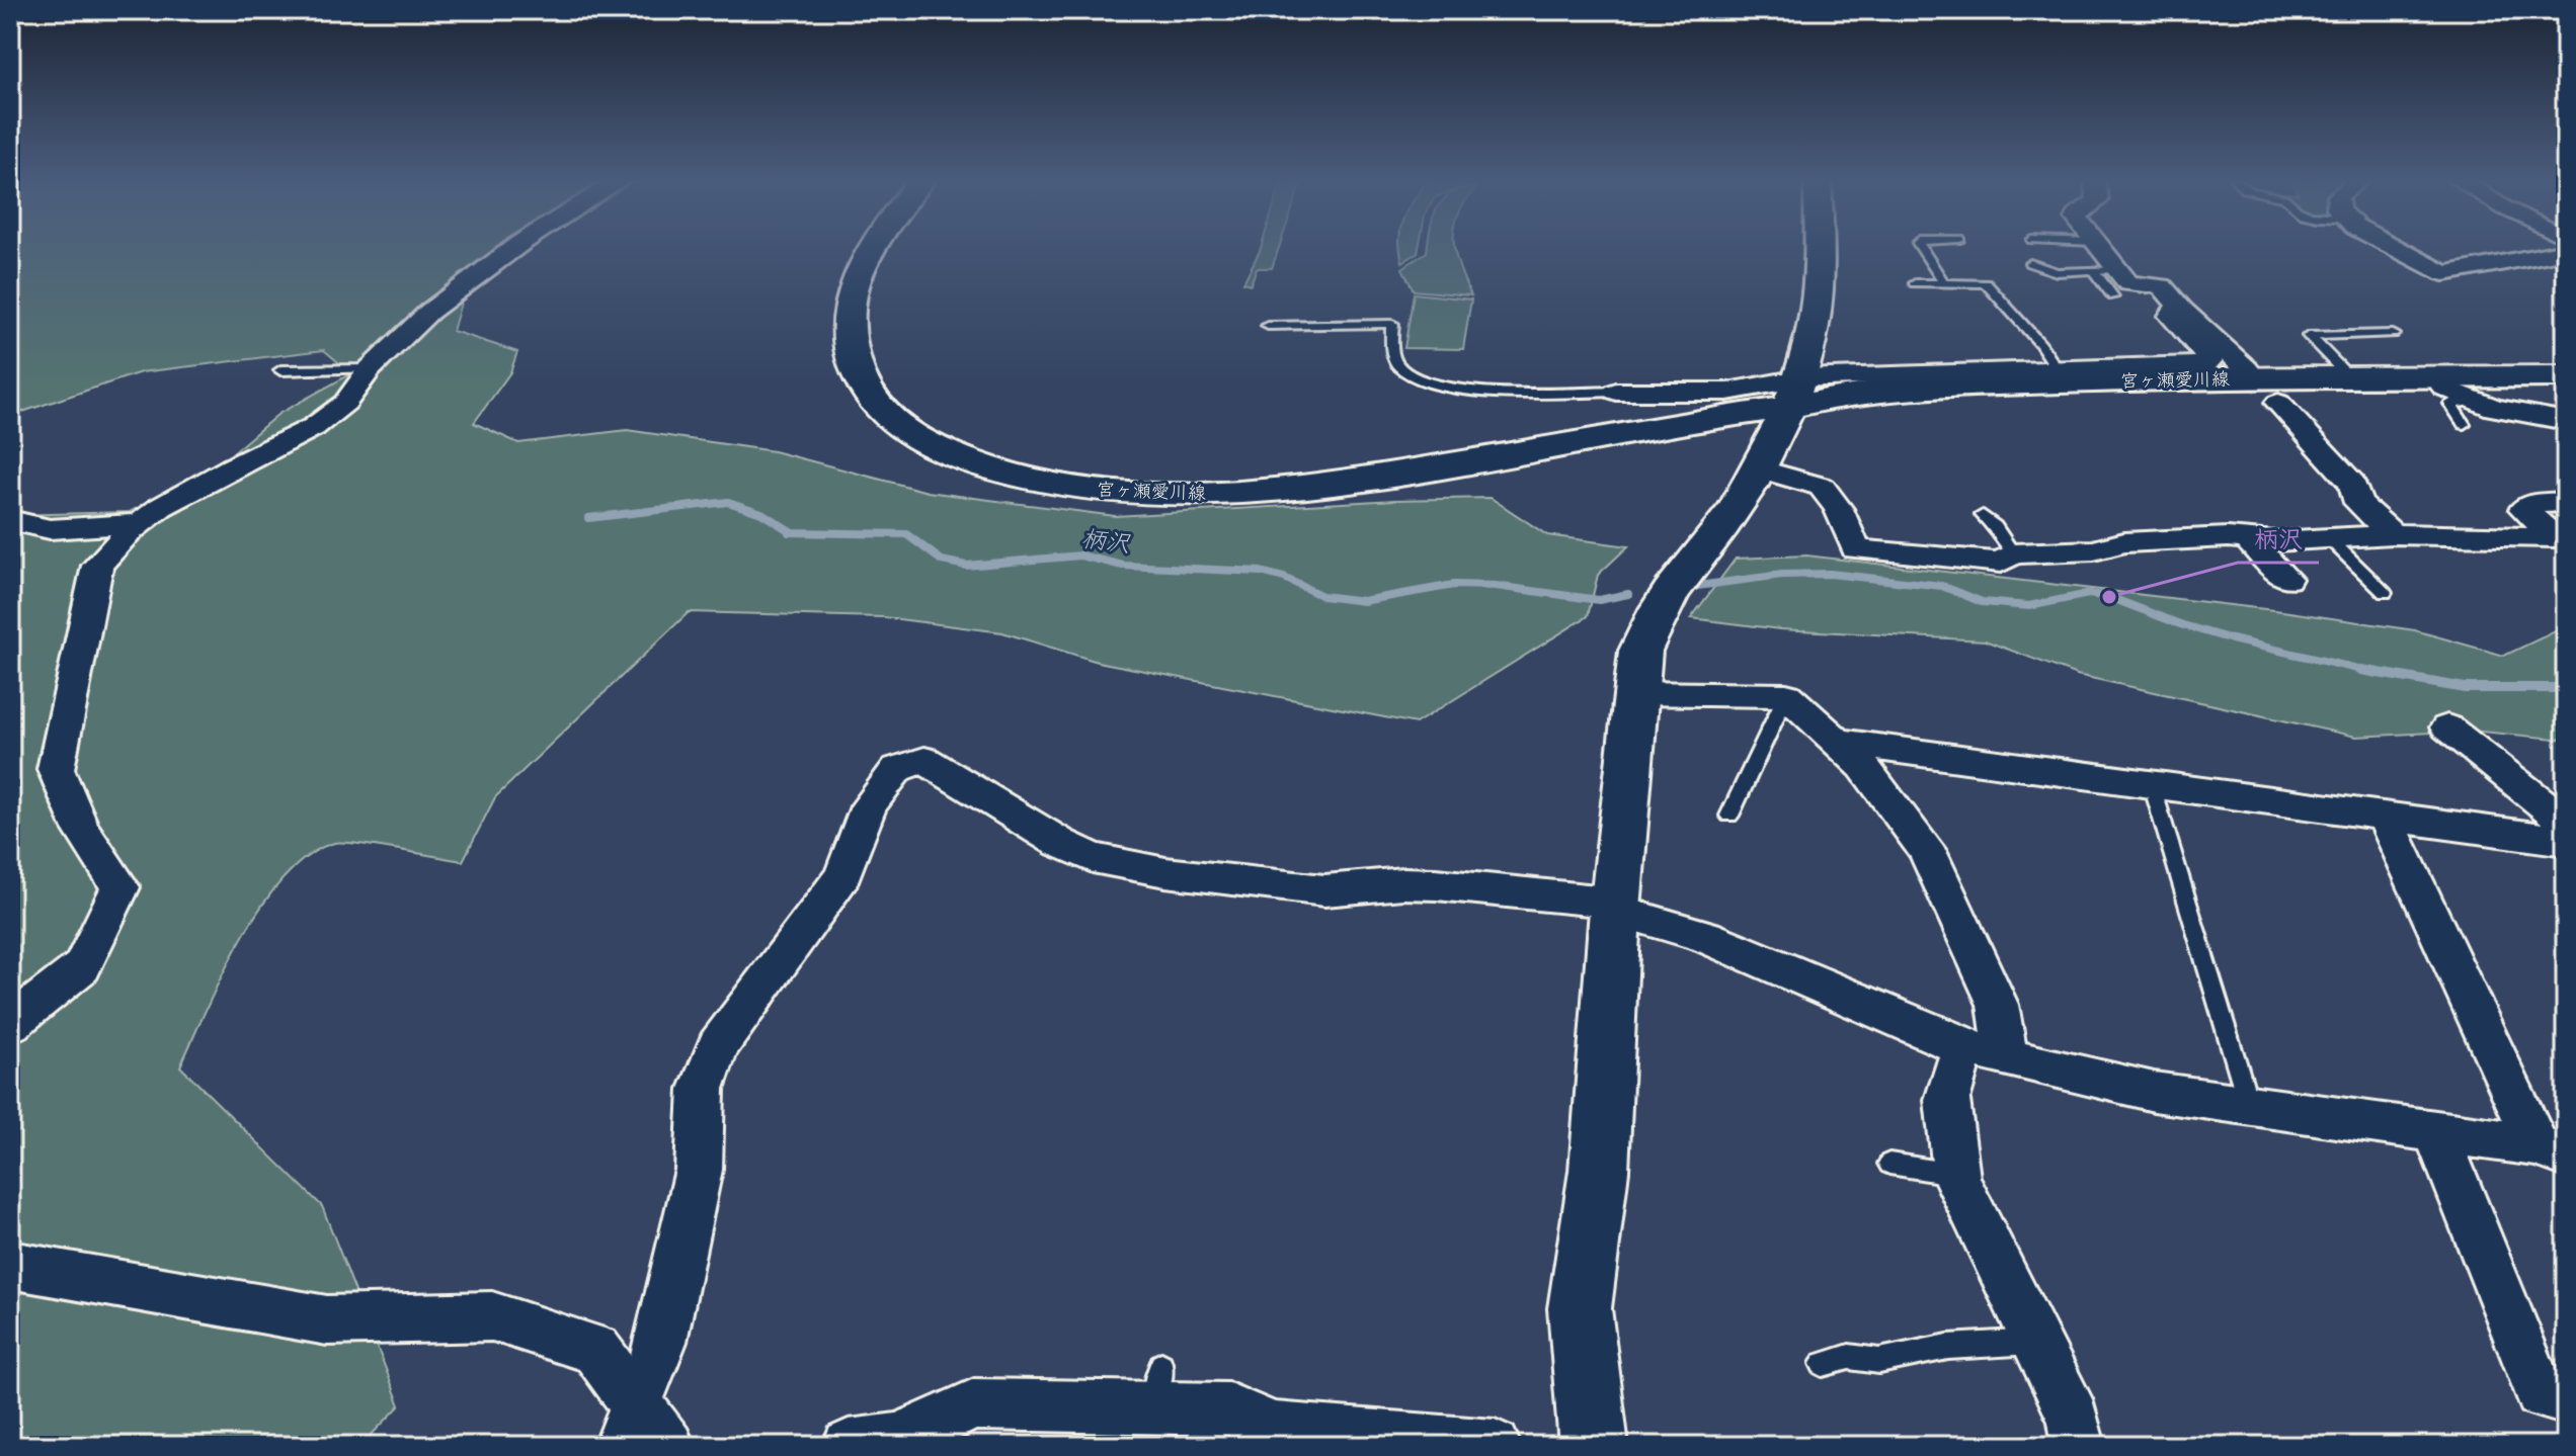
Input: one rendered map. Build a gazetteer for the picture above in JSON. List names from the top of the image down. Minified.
{"streets":{"main road":["宮ヶ瀬愛川線"]},"water":["柄沢"],"places":["柄沢"]}
